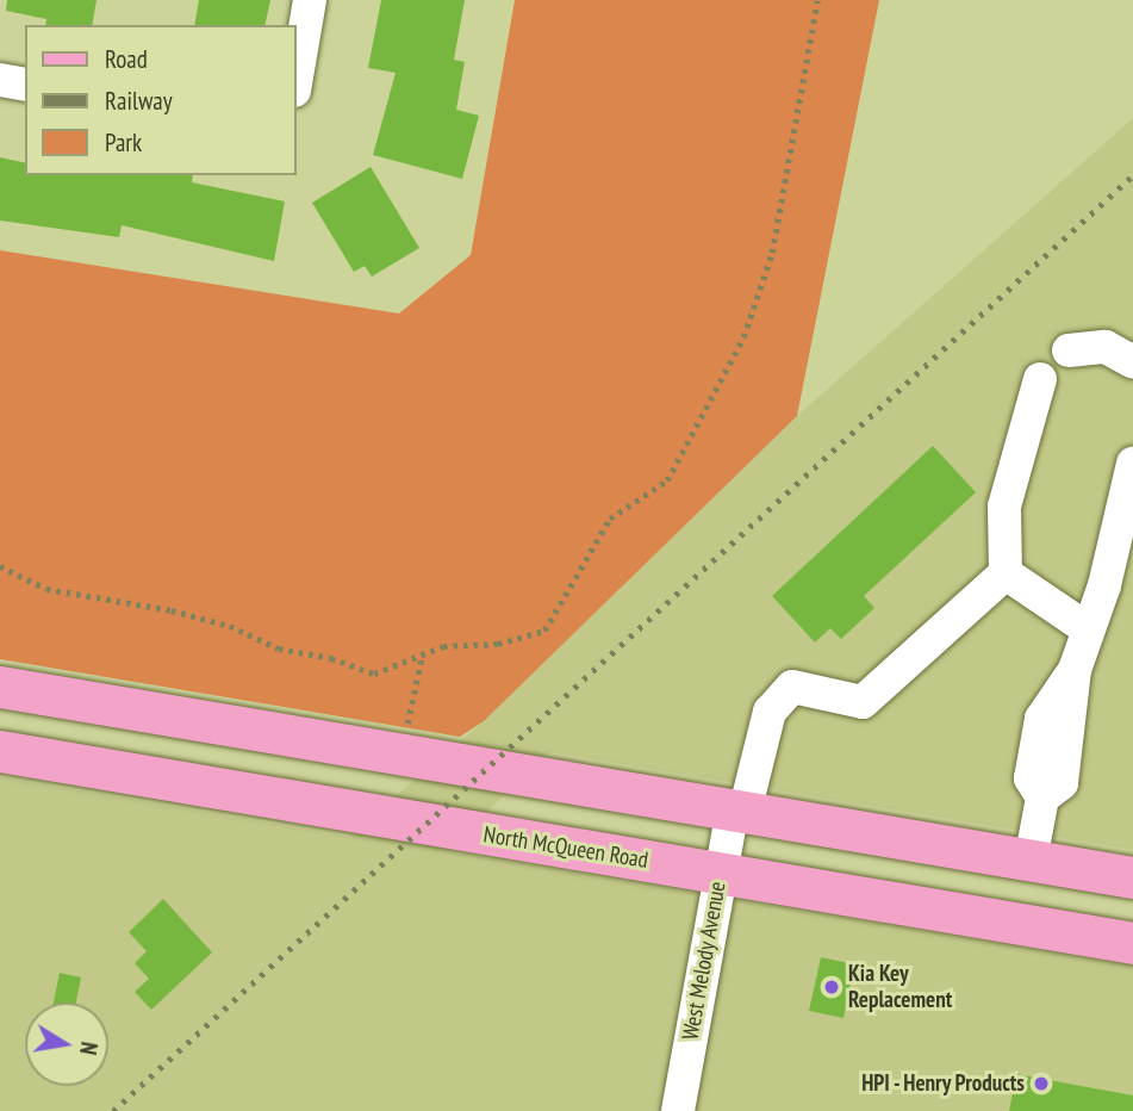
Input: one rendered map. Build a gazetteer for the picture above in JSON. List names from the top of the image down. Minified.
{"streets":{"main road":["North McQueen Road"],"street":["West Melody Avenue"]},"crossings":[["North McQueen Road","West Melody Avenue"]],"places":["Kia Key Replacement","HPI - Henry Products"],"legend":["Road","Railway","Park"],"north":"right"}
